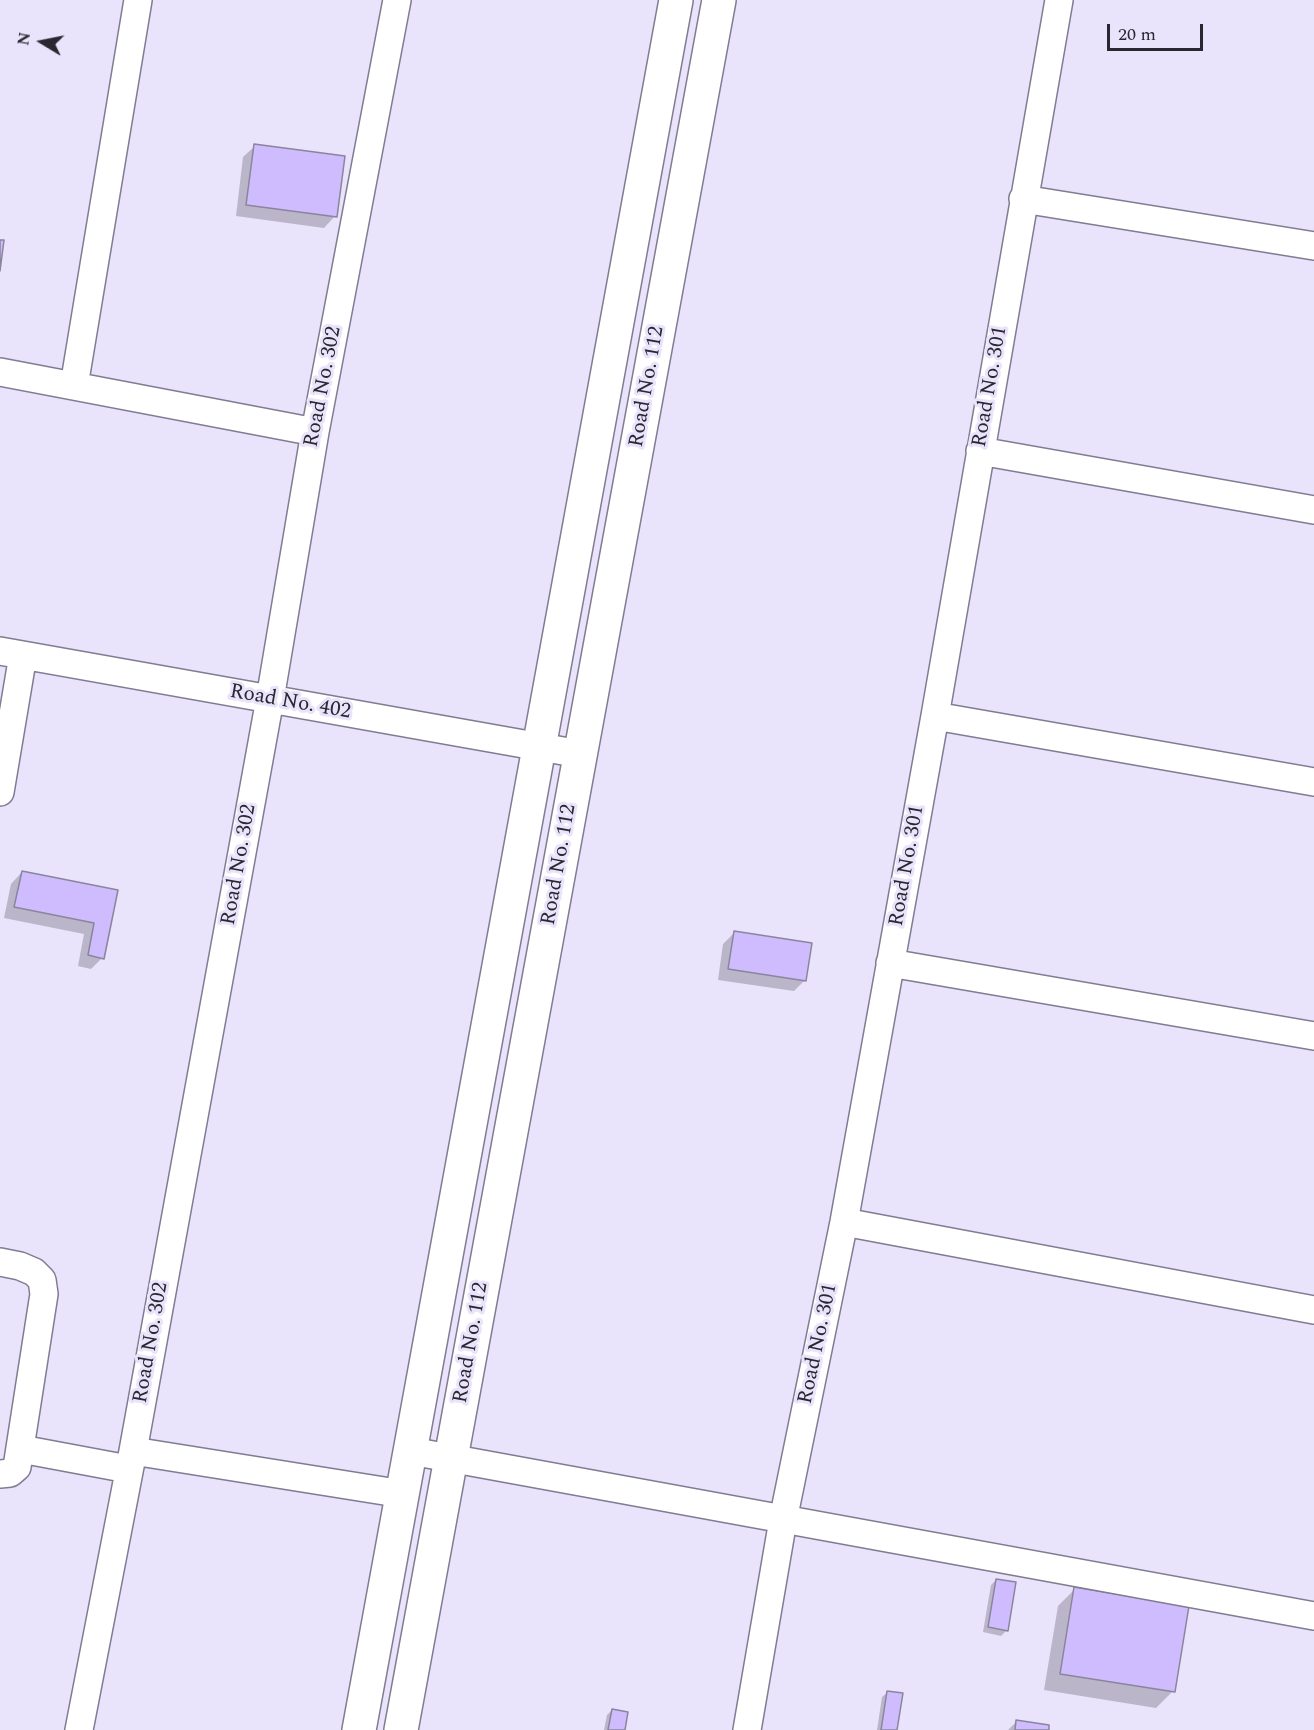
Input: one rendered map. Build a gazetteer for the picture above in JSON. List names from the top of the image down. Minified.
{"streets":{"street":["Road No. 302","Road No. 112","Road No. 301","Road No. 402"]},"crossings":[["Road No. 302","Road No. 402"],["Road No. 112","Road No. 402"]],"scale_bar":"20 m","north":"left"}
